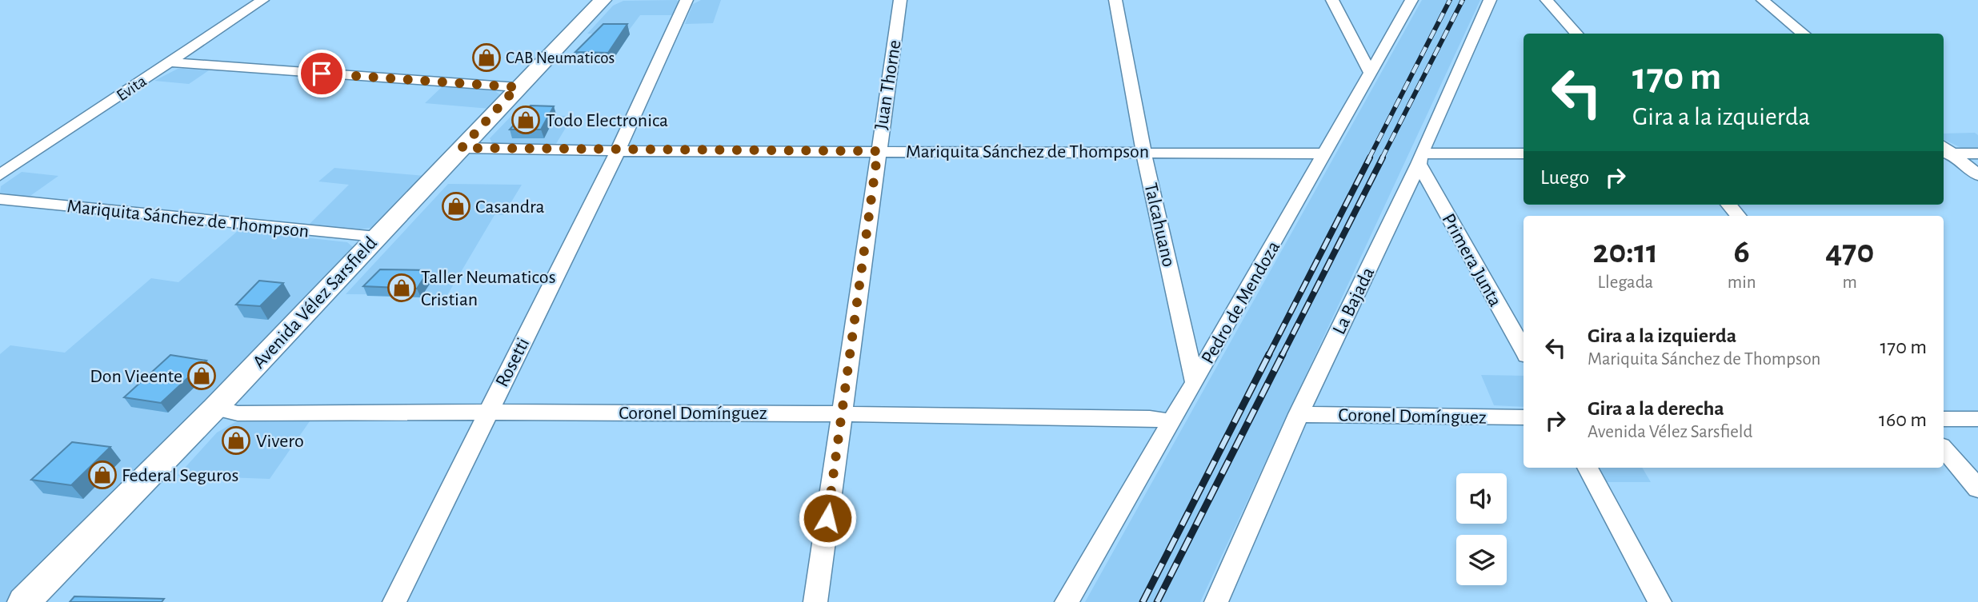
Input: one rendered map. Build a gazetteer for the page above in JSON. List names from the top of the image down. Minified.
{"streets":{"main road":["Avenida Vélez Sarsfield"],"street":["Juan Thorne","Evita","Mariquita Sánchez de Thompson","Talcahuano","Primera Junta","La Bajada","Pedro de Mendoza","Rosetti","Coronel Domínguez"]},"crossings":[["Juan Thorne","Mariquita Sánchez de Thompson"],["Juan Thorne","Coronel Domínguez"],["Mariquita Sánchez de Thompson","Talcahuano"],["Mariquita Sánchez de Thompson","Avenida Vélez Sarsfield"],["Mariquita Sánchez de Thompson","Pedro de Mendoza"],["Mariquita Sánchez de Thompson","Rosetti"],["Talcahuano","Pedro de Mendoza"],["Primera Junta","La Bajada"],["La Bajada","Coronel Domínguez"],["Avenida Vélez Sarsfield","Coronel Domínguez"],["Pedro de Mendoza","Coronel Domínguez"],["Rosetti","Coronel Domínguez"]],"places":{"shop":["CAB Neumaticos","Todo Electronica","Casandra","Taller Neumaticos Cristian","Don Vieente","Vivero","Federal Seguros"]},"page":{"turn":["170 m","Gira a la izquierda"],"then":"Luego","eta":["20:11","Llegada","6","min","470","m"],"list":[{"name":"Gira a la izquierda","note":"Mariquita Sánchez de Thompson","value":"170 m"},{"name":"Gira a la derecha","note":"Avenida Vélez Sarsfield","value":"160 m"}]}}
